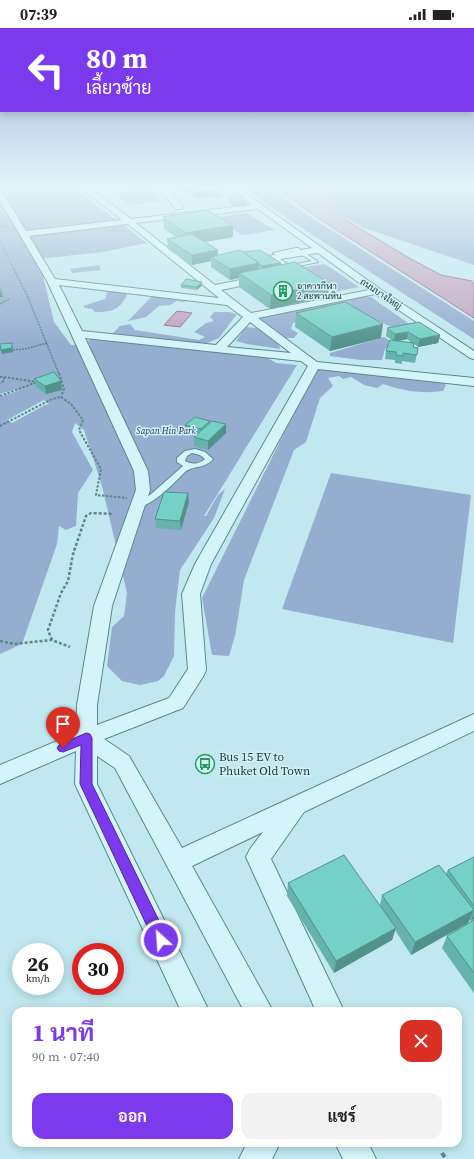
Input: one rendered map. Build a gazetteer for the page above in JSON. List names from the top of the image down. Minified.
{"streets":{"street":["ถนนบางใหญ่"]},"parks":["Sapan Hin Park"],"places":{"building":["อาคารกีฬา 2 สะพานหิน"],"bus stop":["Bus 15 EV to Phuket Old Town"]},"page":{"status":"07:39","turn":["80 m","เลี้ยวซ้าย"],"speed":"26 km/h","limit":"30","heading":["1 นาที","90 m · 07:40"],"buttons":["ออก","แชร์"]}}
